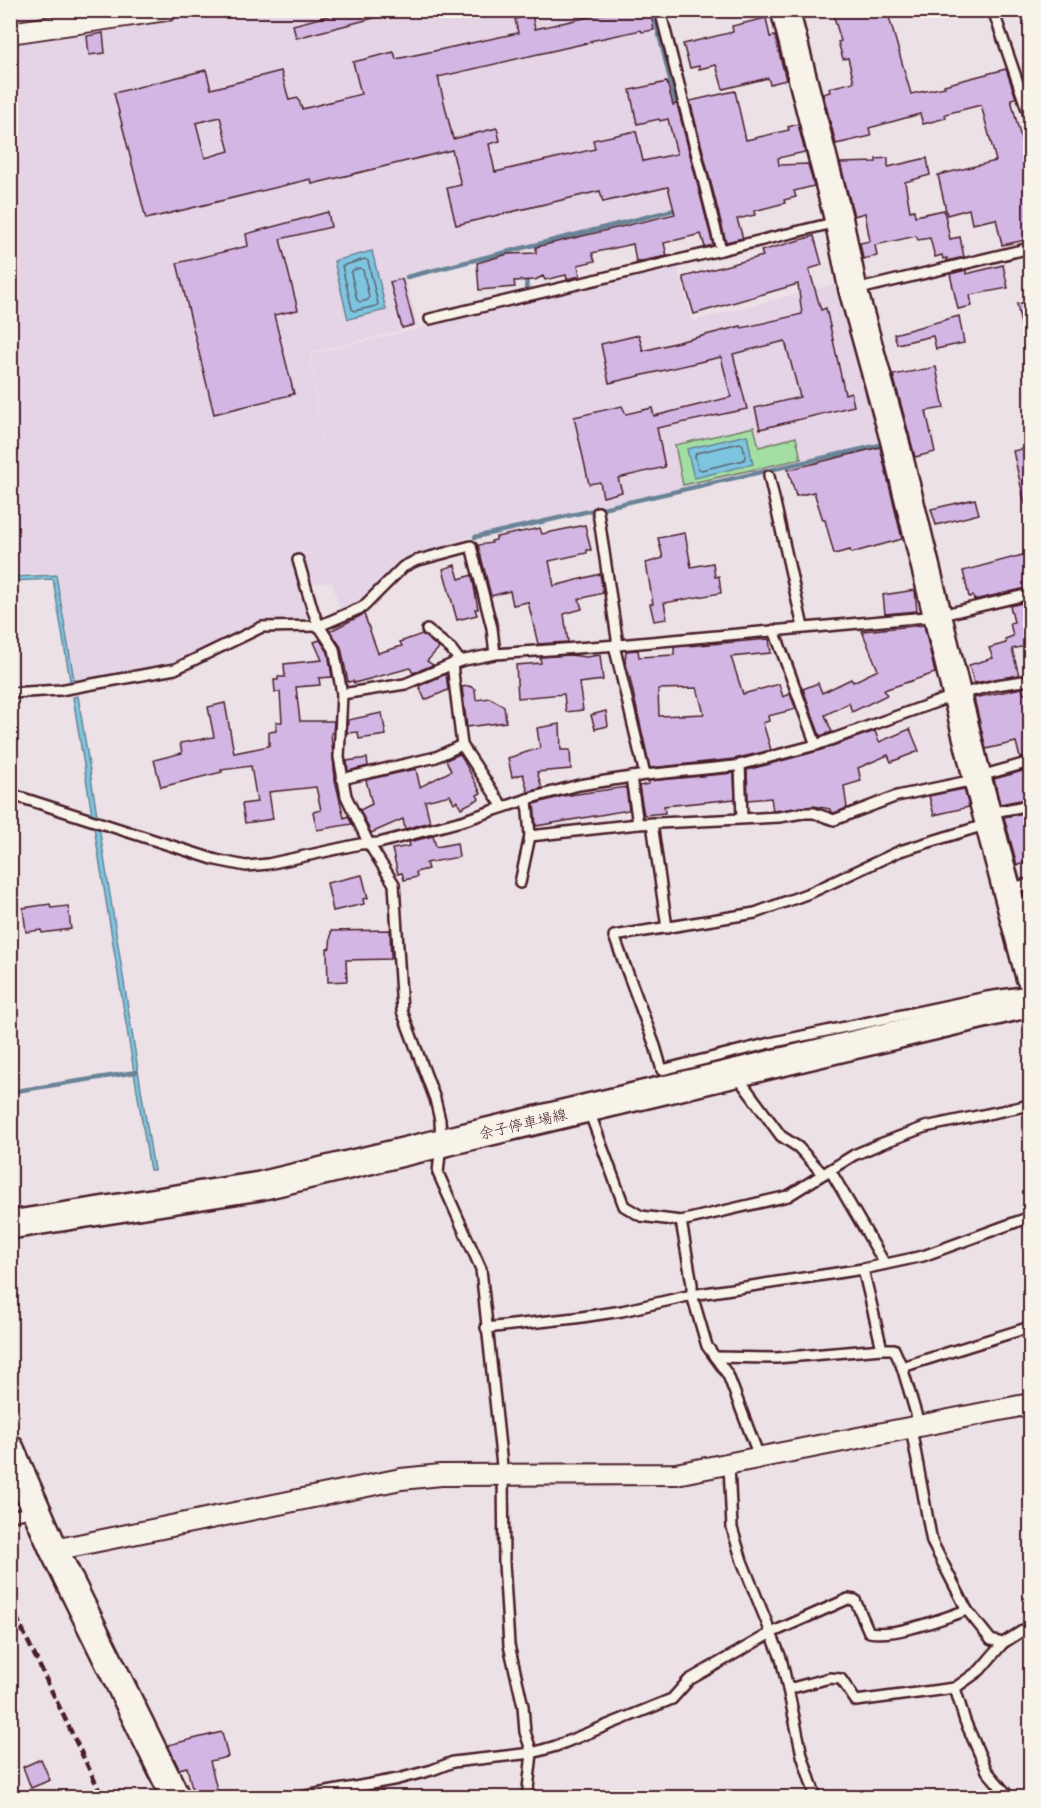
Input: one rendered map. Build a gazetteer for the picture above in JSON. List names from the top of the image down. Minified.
{"streets":{"street":["余子停車場線"]}}
